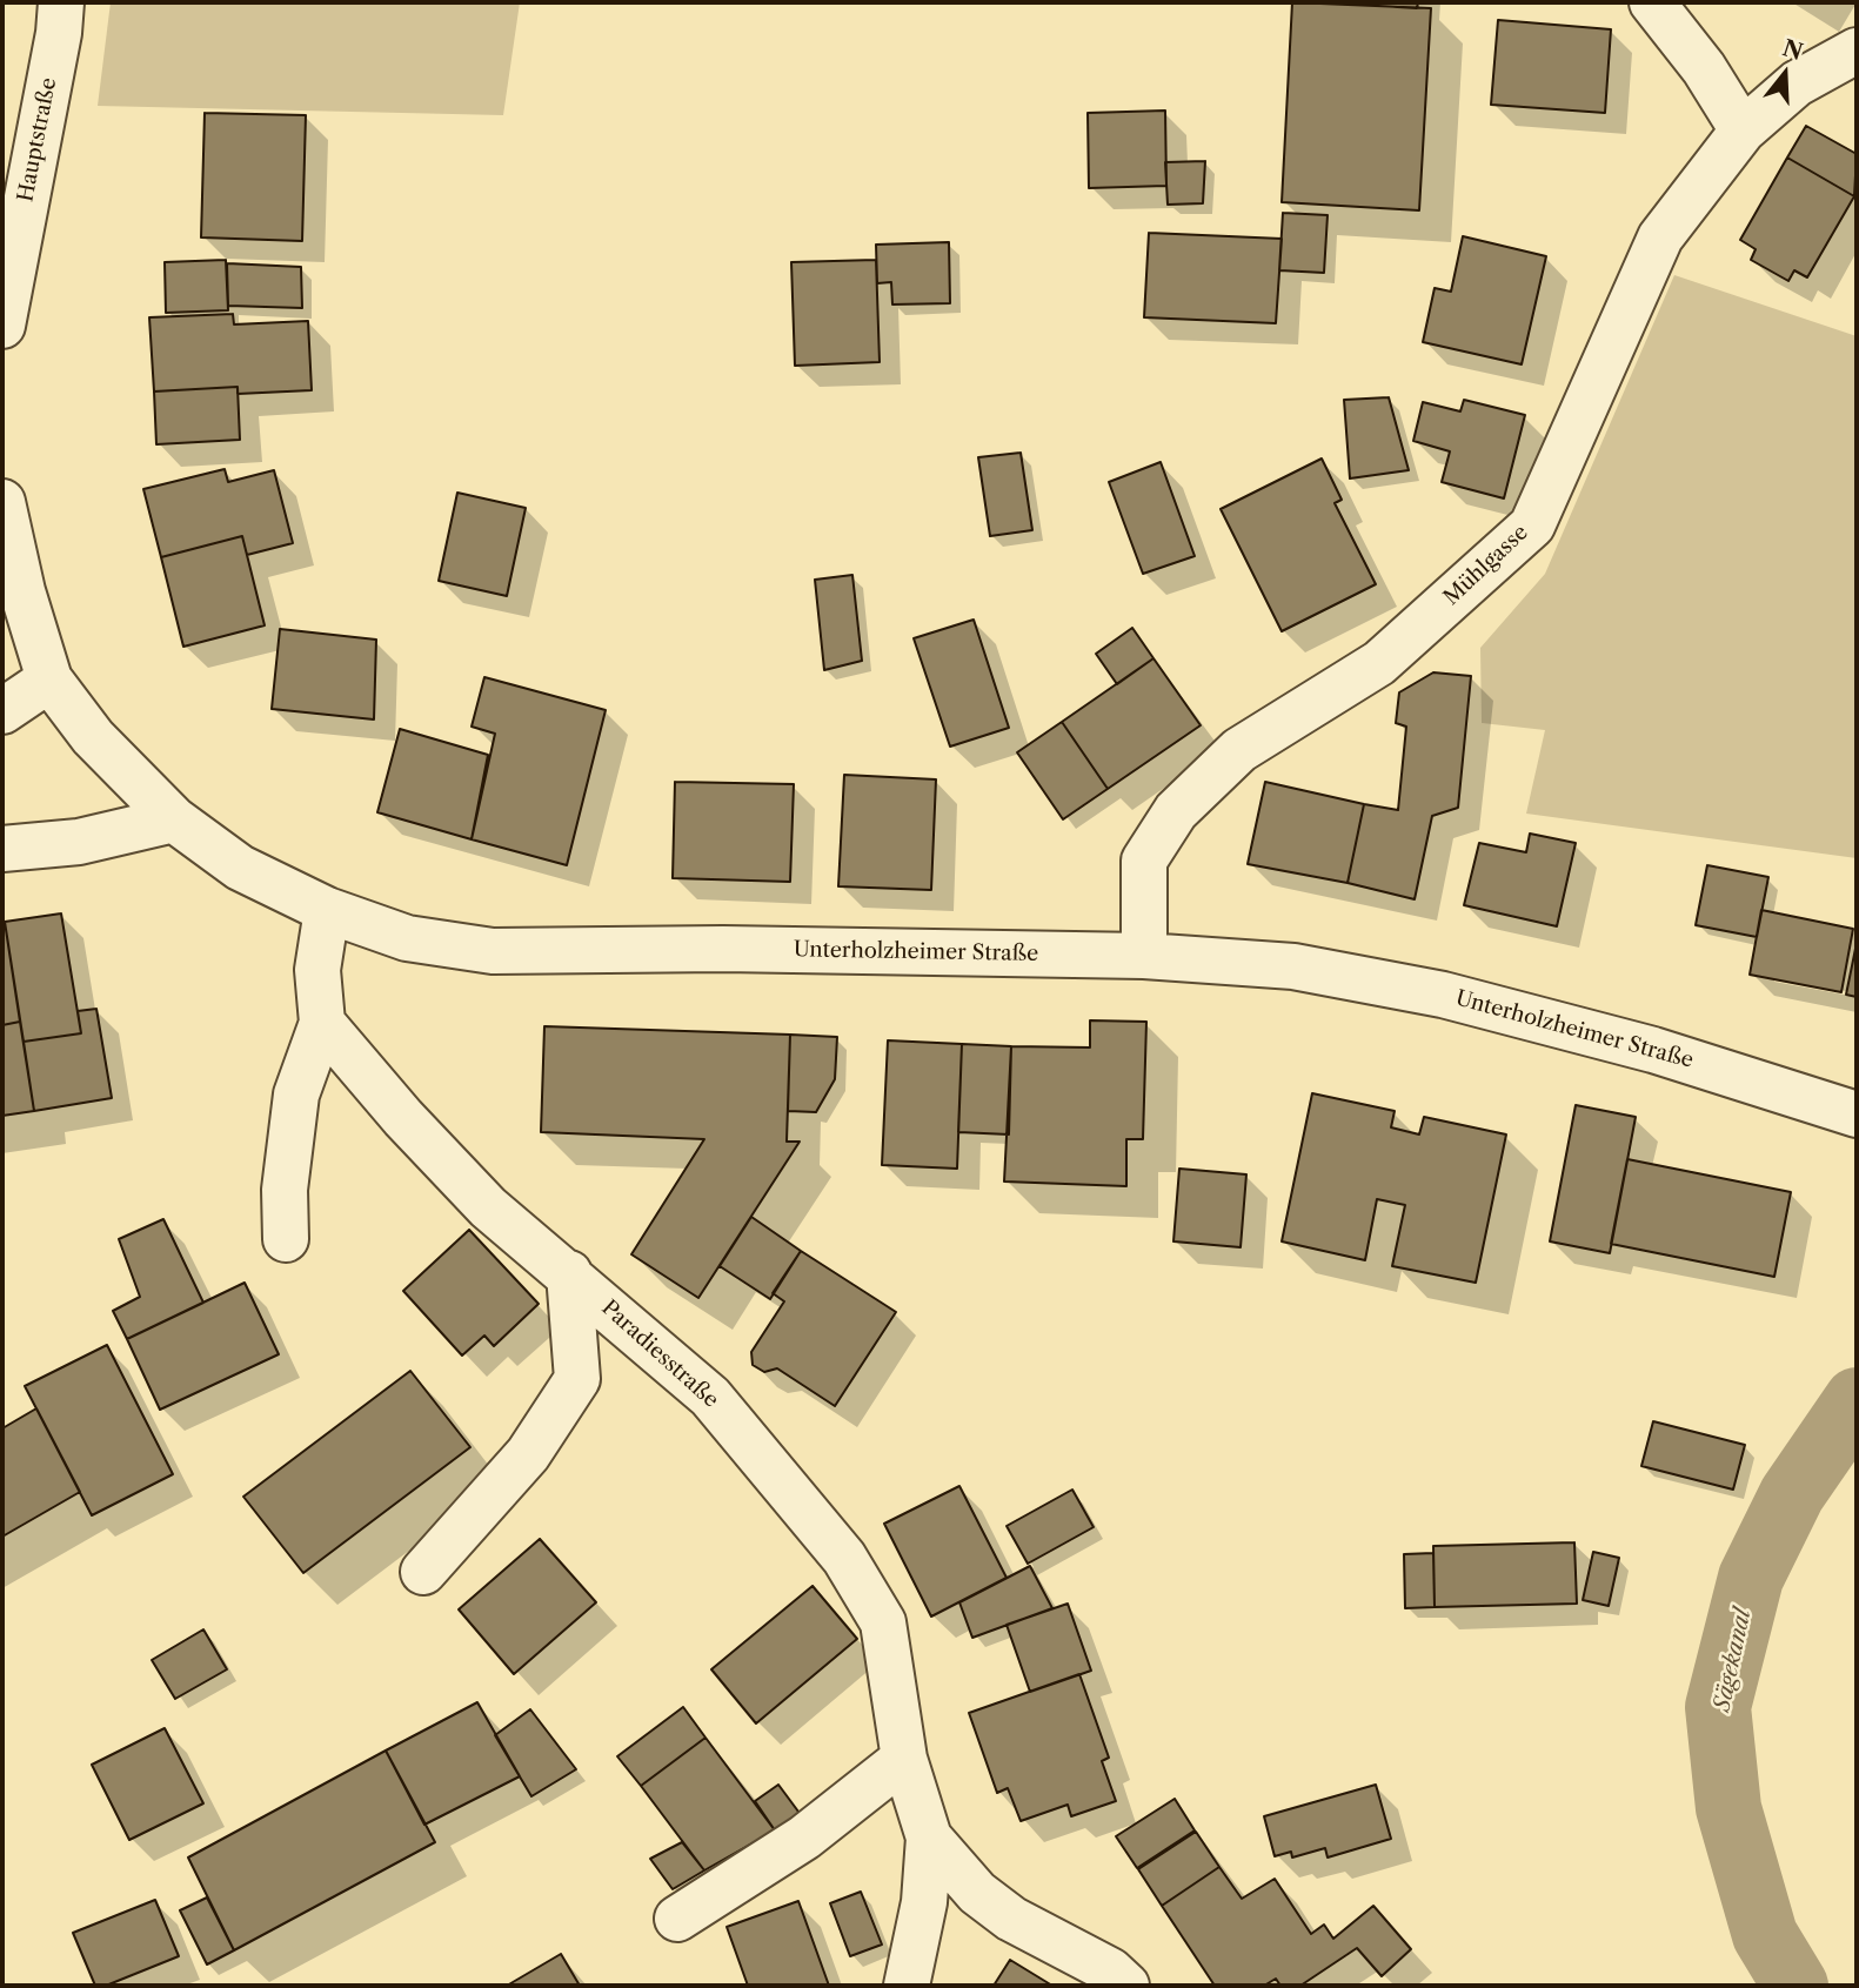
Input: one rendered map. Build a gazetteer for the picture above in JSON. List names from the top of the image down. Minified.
{"streets":{"street":["Hauptstraße","Mühlgasse","Unterholzheimer Straße","Paradiesstraße"]},"crossings":[["Mühlgasse","Unterholzheimer Straße"]],"water":["Sägekanal"],"north":"top"}
